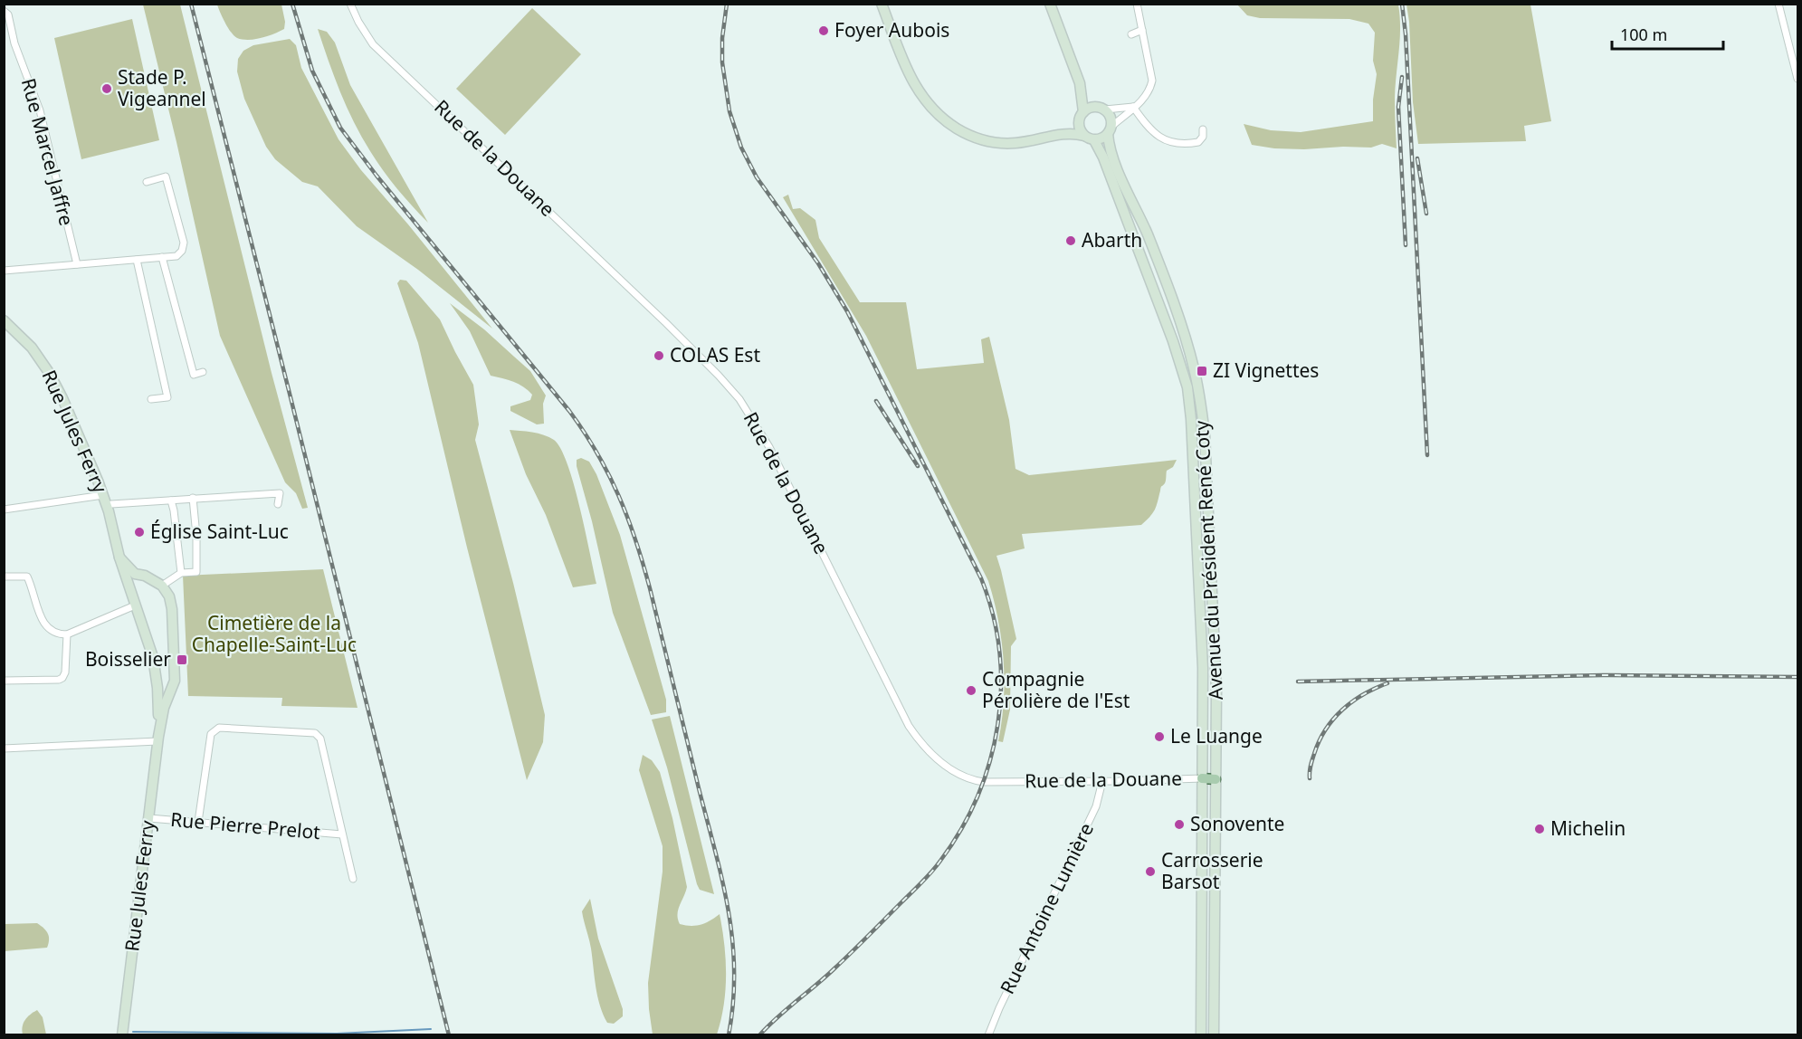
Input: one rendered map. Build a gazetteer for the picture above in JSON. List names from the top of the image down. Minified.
{"streets":{"main road":["Rue Jules Ferry","Avenue du Président René Coty"],"street":["Rue Marcel Jaffre","Rue de la Douane","Rue Pierre Prelot","Rue Antoine Lumière"]},"crossings":[["Rue de la Douane","Avenue du Président René Coty"],["Rue de la Douane","Rue Antoine Lumière"],["Rue Jules Ferry","Rue Pierre Prelot"]],"parks":["Cimetière de la Chapelle-Saint-Luc"],"places":{"other":["Foyer Aubois","Stade P. Vigeannel","Abarth","COLAS Est","Église Saint-Luc","Compagnie Pérolière de l'Est","Le Luange","Sonovente","Michelin","Carrosserie Barsot"],"transit":["ZI Vignettes","Boisselier"]},"scale_bar":"100 m"}
